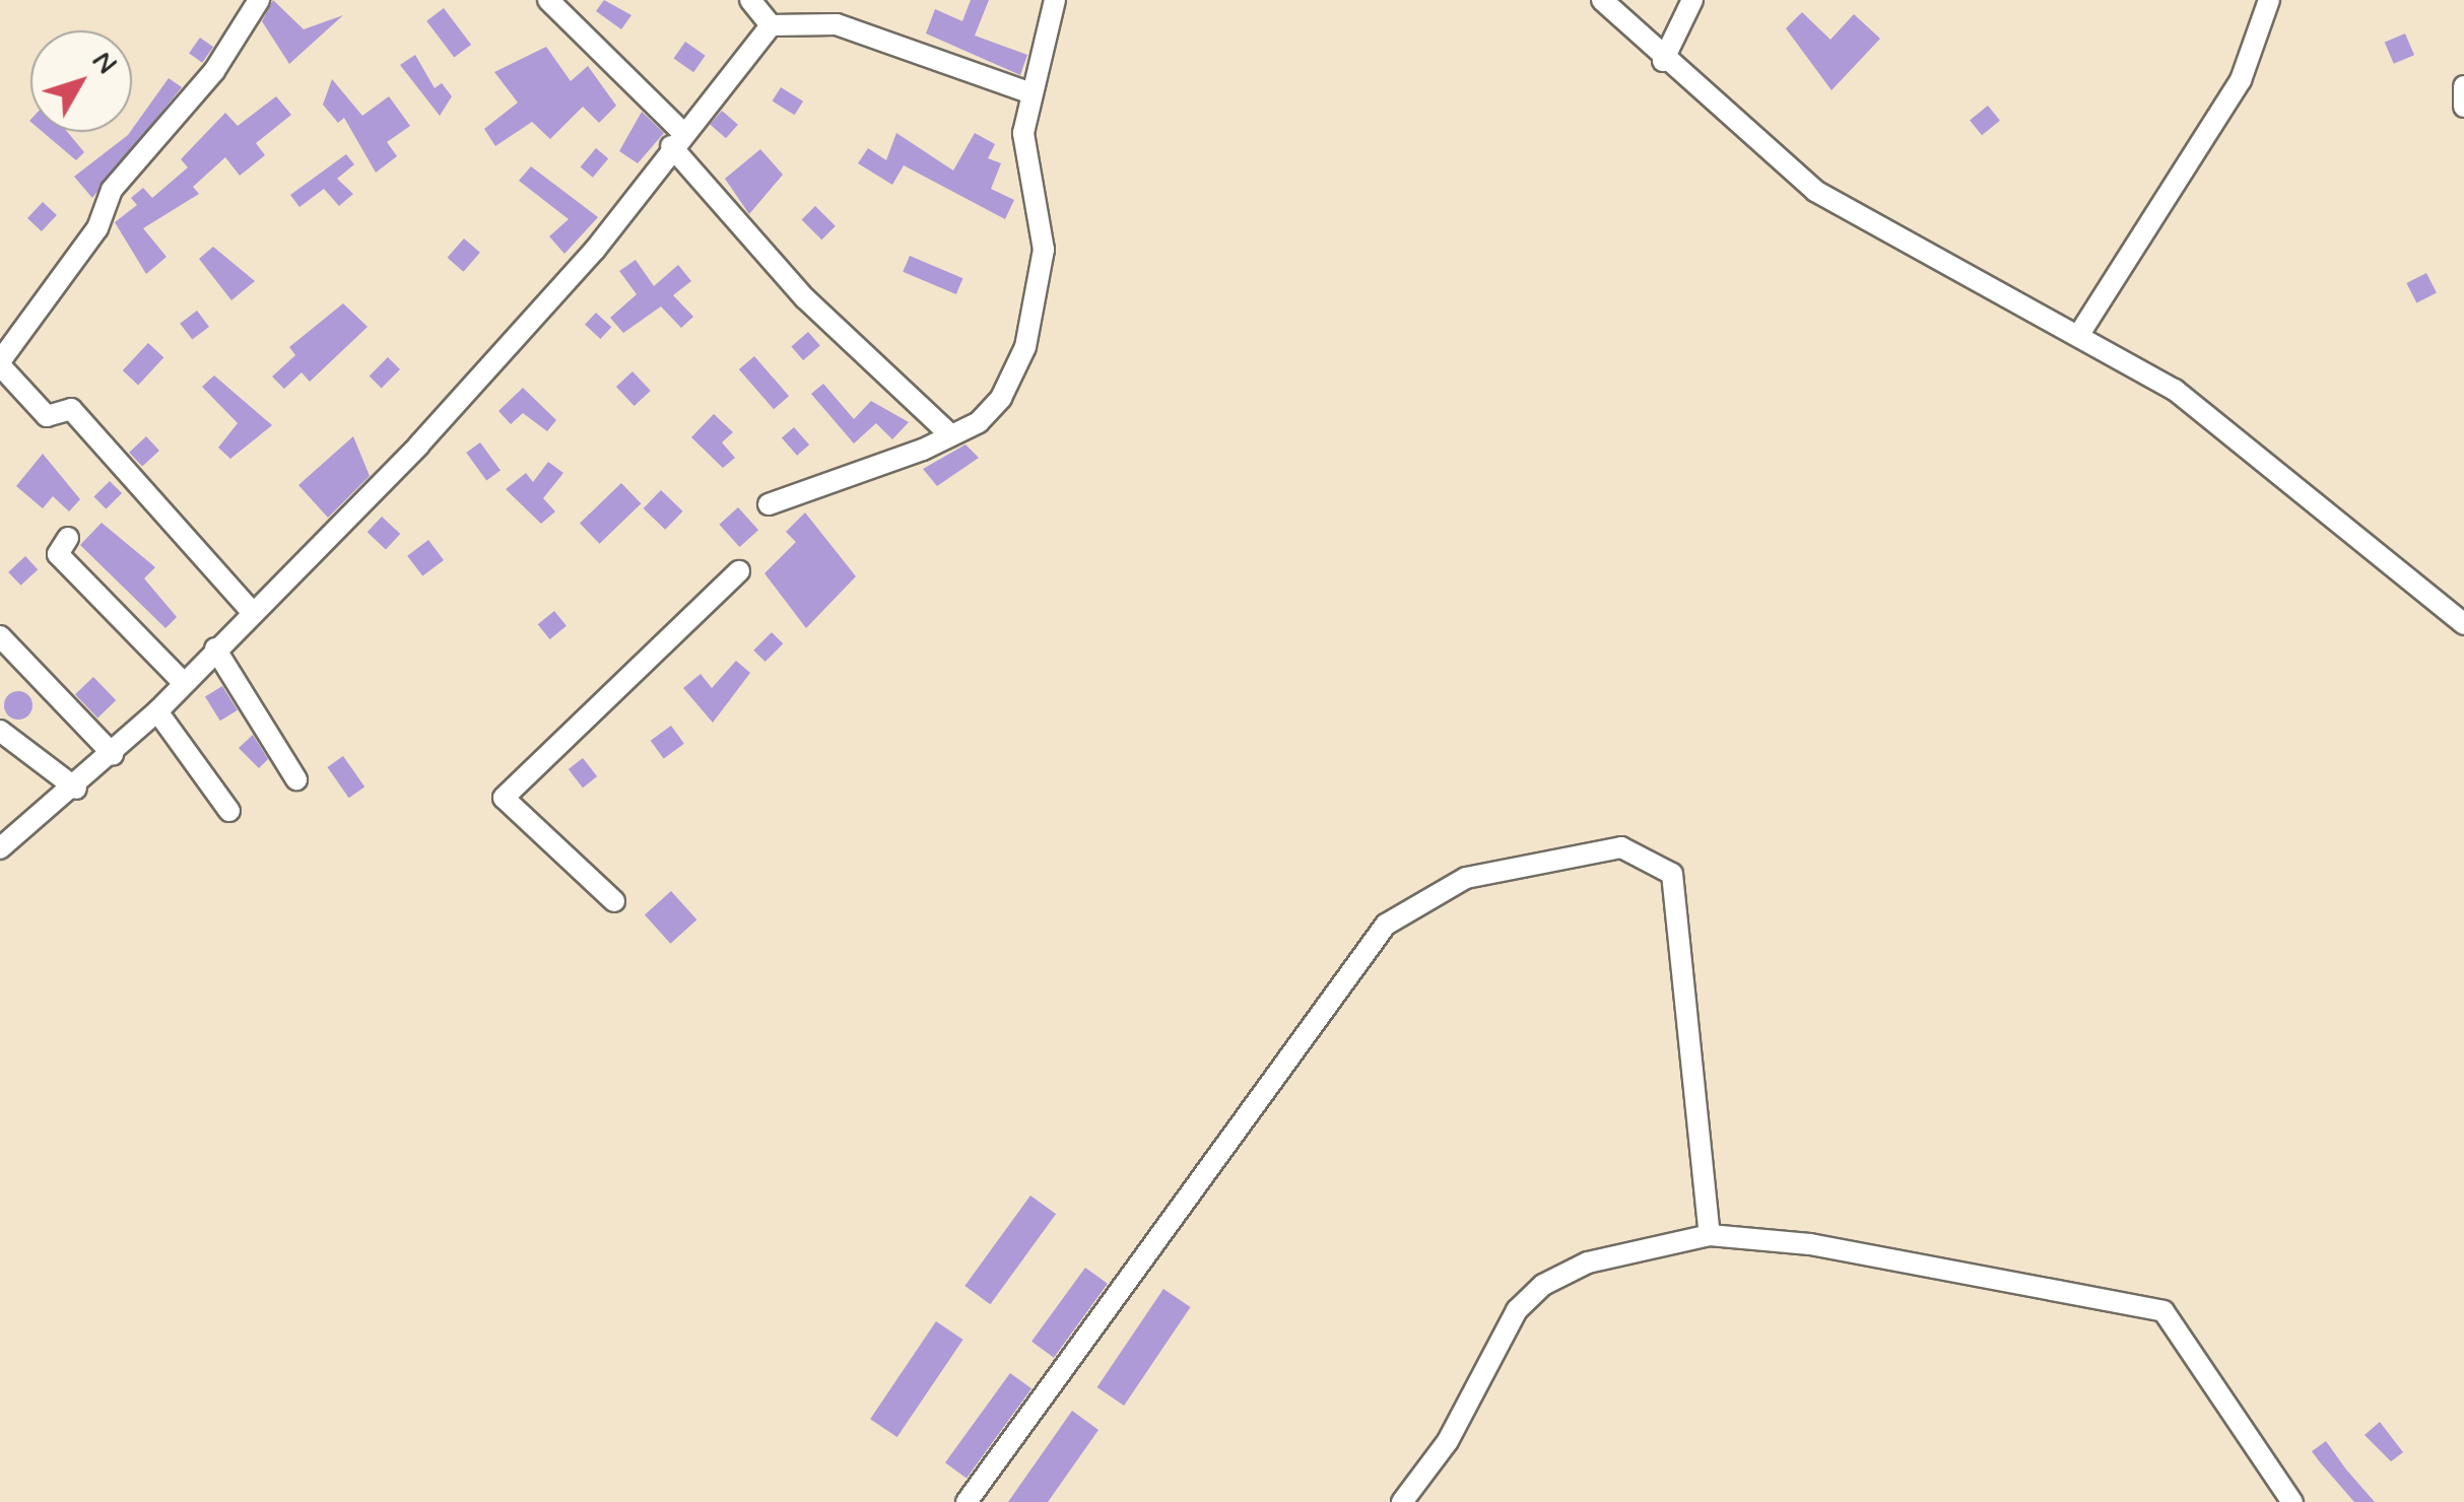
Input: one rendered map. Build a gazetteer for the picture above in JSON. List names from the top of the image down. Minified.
{"north":"top right"}
